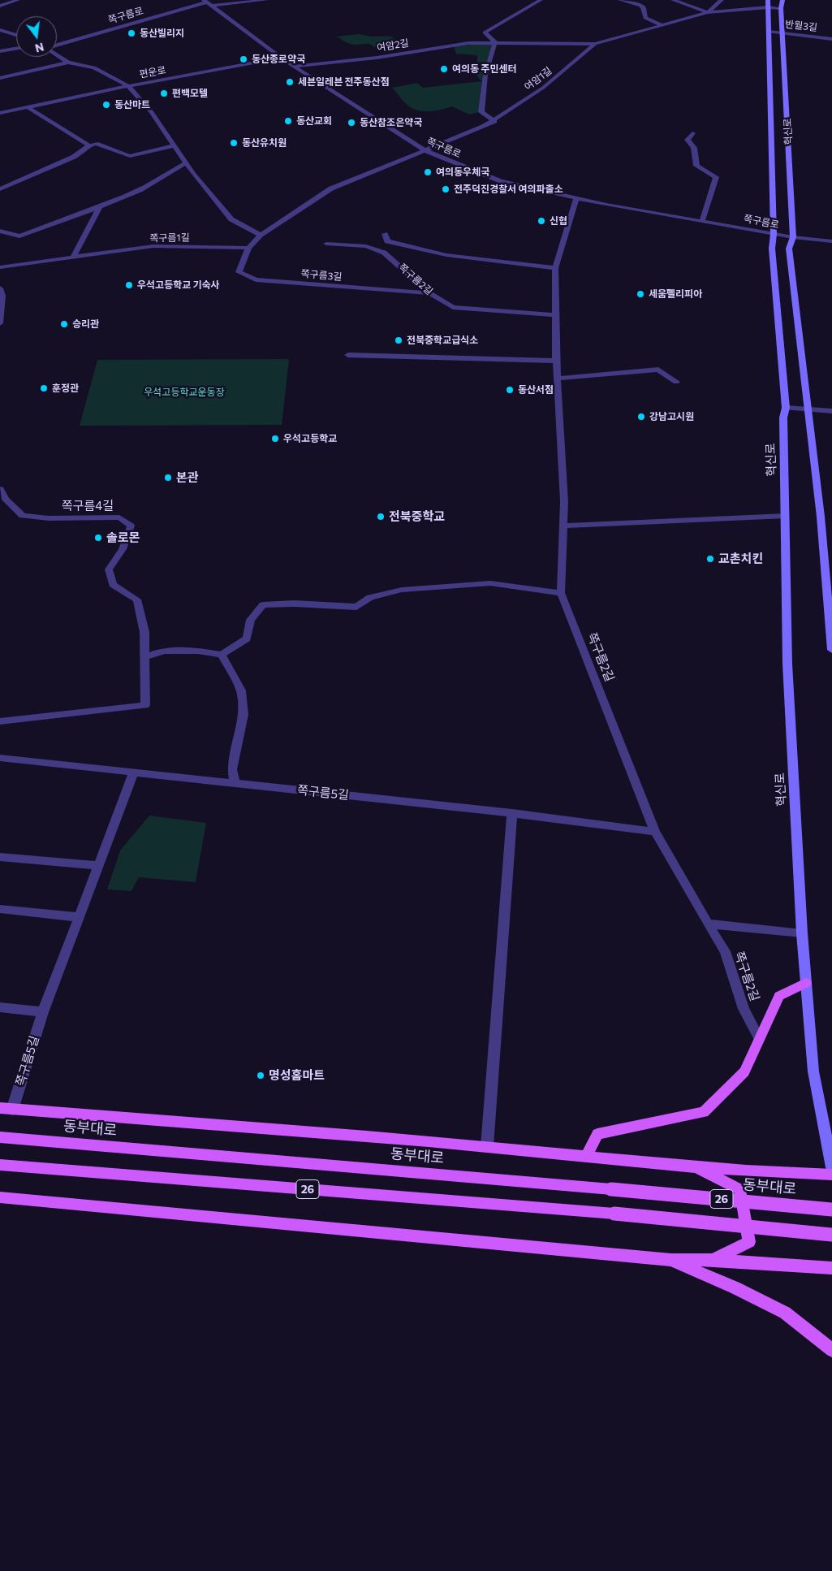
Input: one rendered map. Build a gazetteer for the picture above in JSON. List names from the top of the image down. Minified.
{"streets":{"main road":["동부대로","26"],"street":["쪽구름로","반월3길","여암2길","편운로","여암1길","혁신로","쪽구름1길","쪽구름3길","쪽구름2길","쪽구름4길","쪽구름5길"]},"crossings":[["쪽구름로","여암2길"],["쪽구름로","편운로"],["쪽구름로","여암1길"],["쪽구름로","혁신로"],["쪽구름로","쪽구름2길"],["반월3길","혁신로"],["여암2길","여암1길"],["여암1길","혁신로"],["쪽구름1길","쪽구름3길"],["쪽구름3길","쪽구름2길"],["쪽구름2길","쪽구름5길"]],"parks":["우석고등학교운동장"],"places":["동산빌리지","동산종로약국","여의동 주민센터","세븐일레븐 전주동산점","편백모텔","동산마트","동산교회","동산참조은약국","동산유치원","여의동우체국","전주덕진경찰서 여의파출소","신협","우석고등학교 기숙사","세움펠리피아","승리관","전북중학교급식소","훈정관","동산서점","강남고시원","우석고등학교","본관","전북중학교","솔로몬","교촌치킨","명성홈마트"],"north":"bottom"}
